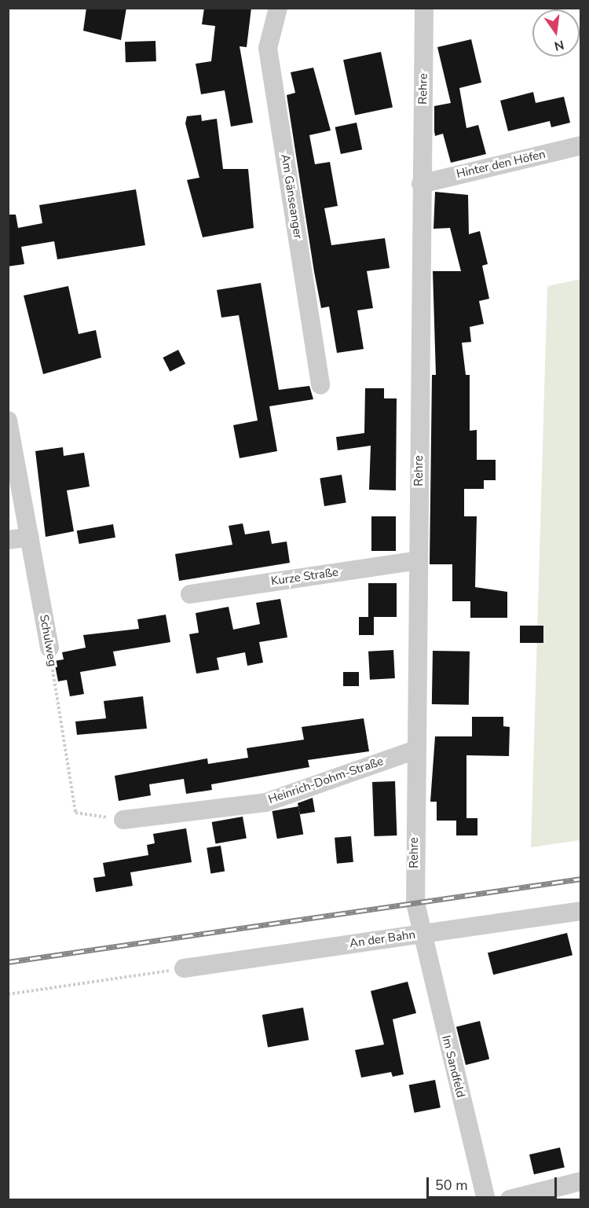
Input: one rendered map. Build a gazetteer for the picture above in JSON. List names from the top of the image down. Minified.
{"streets":{"street":["Rehre","Hinter den Höfen","Am Gänseanger","Kurze Straße","Schulweg","Heinrich-Dohm-Straße","An der Bahn","Im Sandfeld"]},"crossings":[["Rehre","Hinter den Höfen"],["Rehre","Kurze Straße"],["Rehre","Heinrich-Dohm-Straße"],["Rehre","An der Bahn"],["Rehre","Im Sandfeld"],["Schulweg","Heinrich-Dohm-Straße"],["An der Bahn","Im Sandfeld"]],"scale_bar":"50 m","north":"bottom"}
